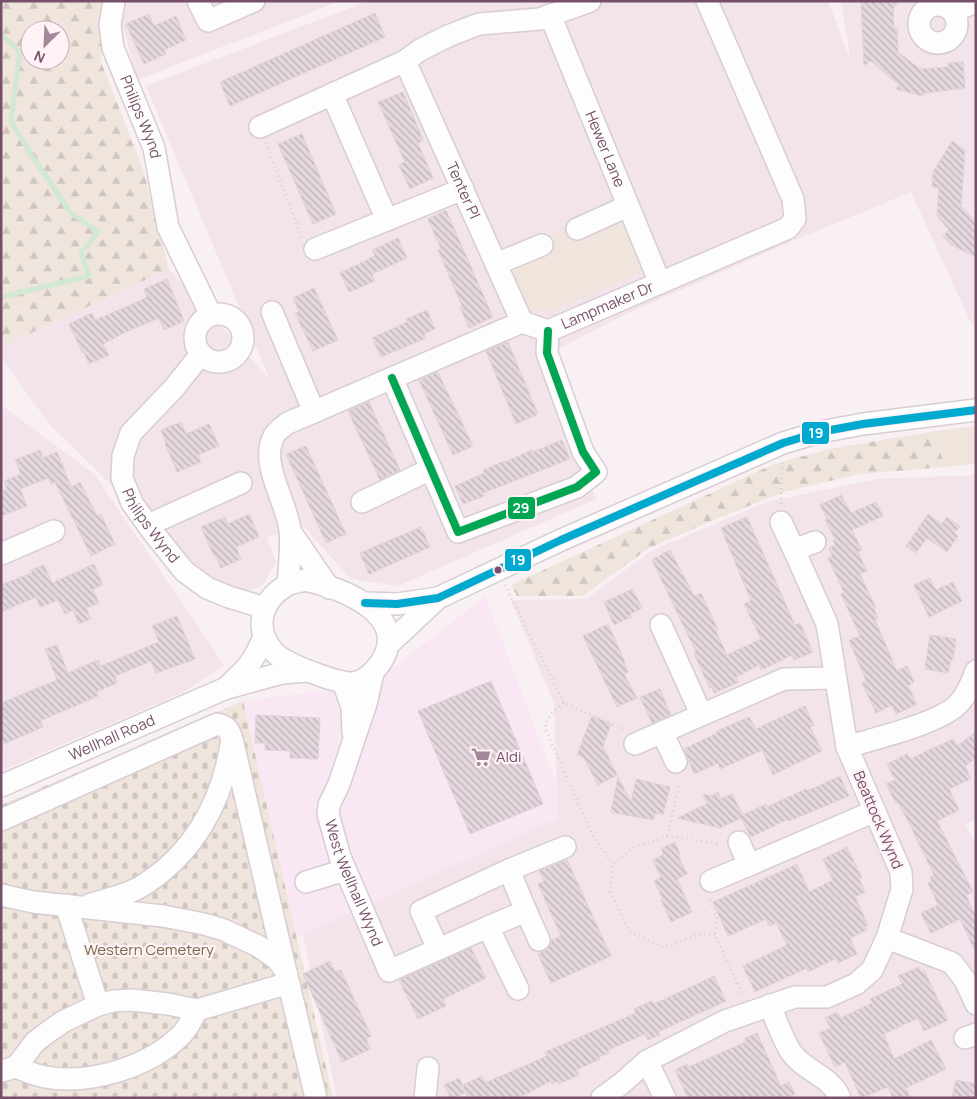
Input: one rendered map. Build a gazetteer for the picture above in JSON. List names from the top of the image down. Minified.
{"streets":{"street":["Philips Wynd","Hewer Lane","Tenter Pl","Lampmaker Dr","Wellhall Road","Beattock Wynd","West Wellhall Wynd"]},"crossings":[["Philips Wynd","Wellhall Road"],["Philips Wynd","West Wellhall Wynd"],["Hewer Lane","Lampmaker Dr"],["Tenter Pl","Lampmaker Dr"],["Wellhall Road","West Wellhall Wynd"]],"parks":["Western Cemetery"],"places":{"supermarket":["Aldi"]},"lines":["transit line 29","transit line 19"],"north":"bottom left"}
